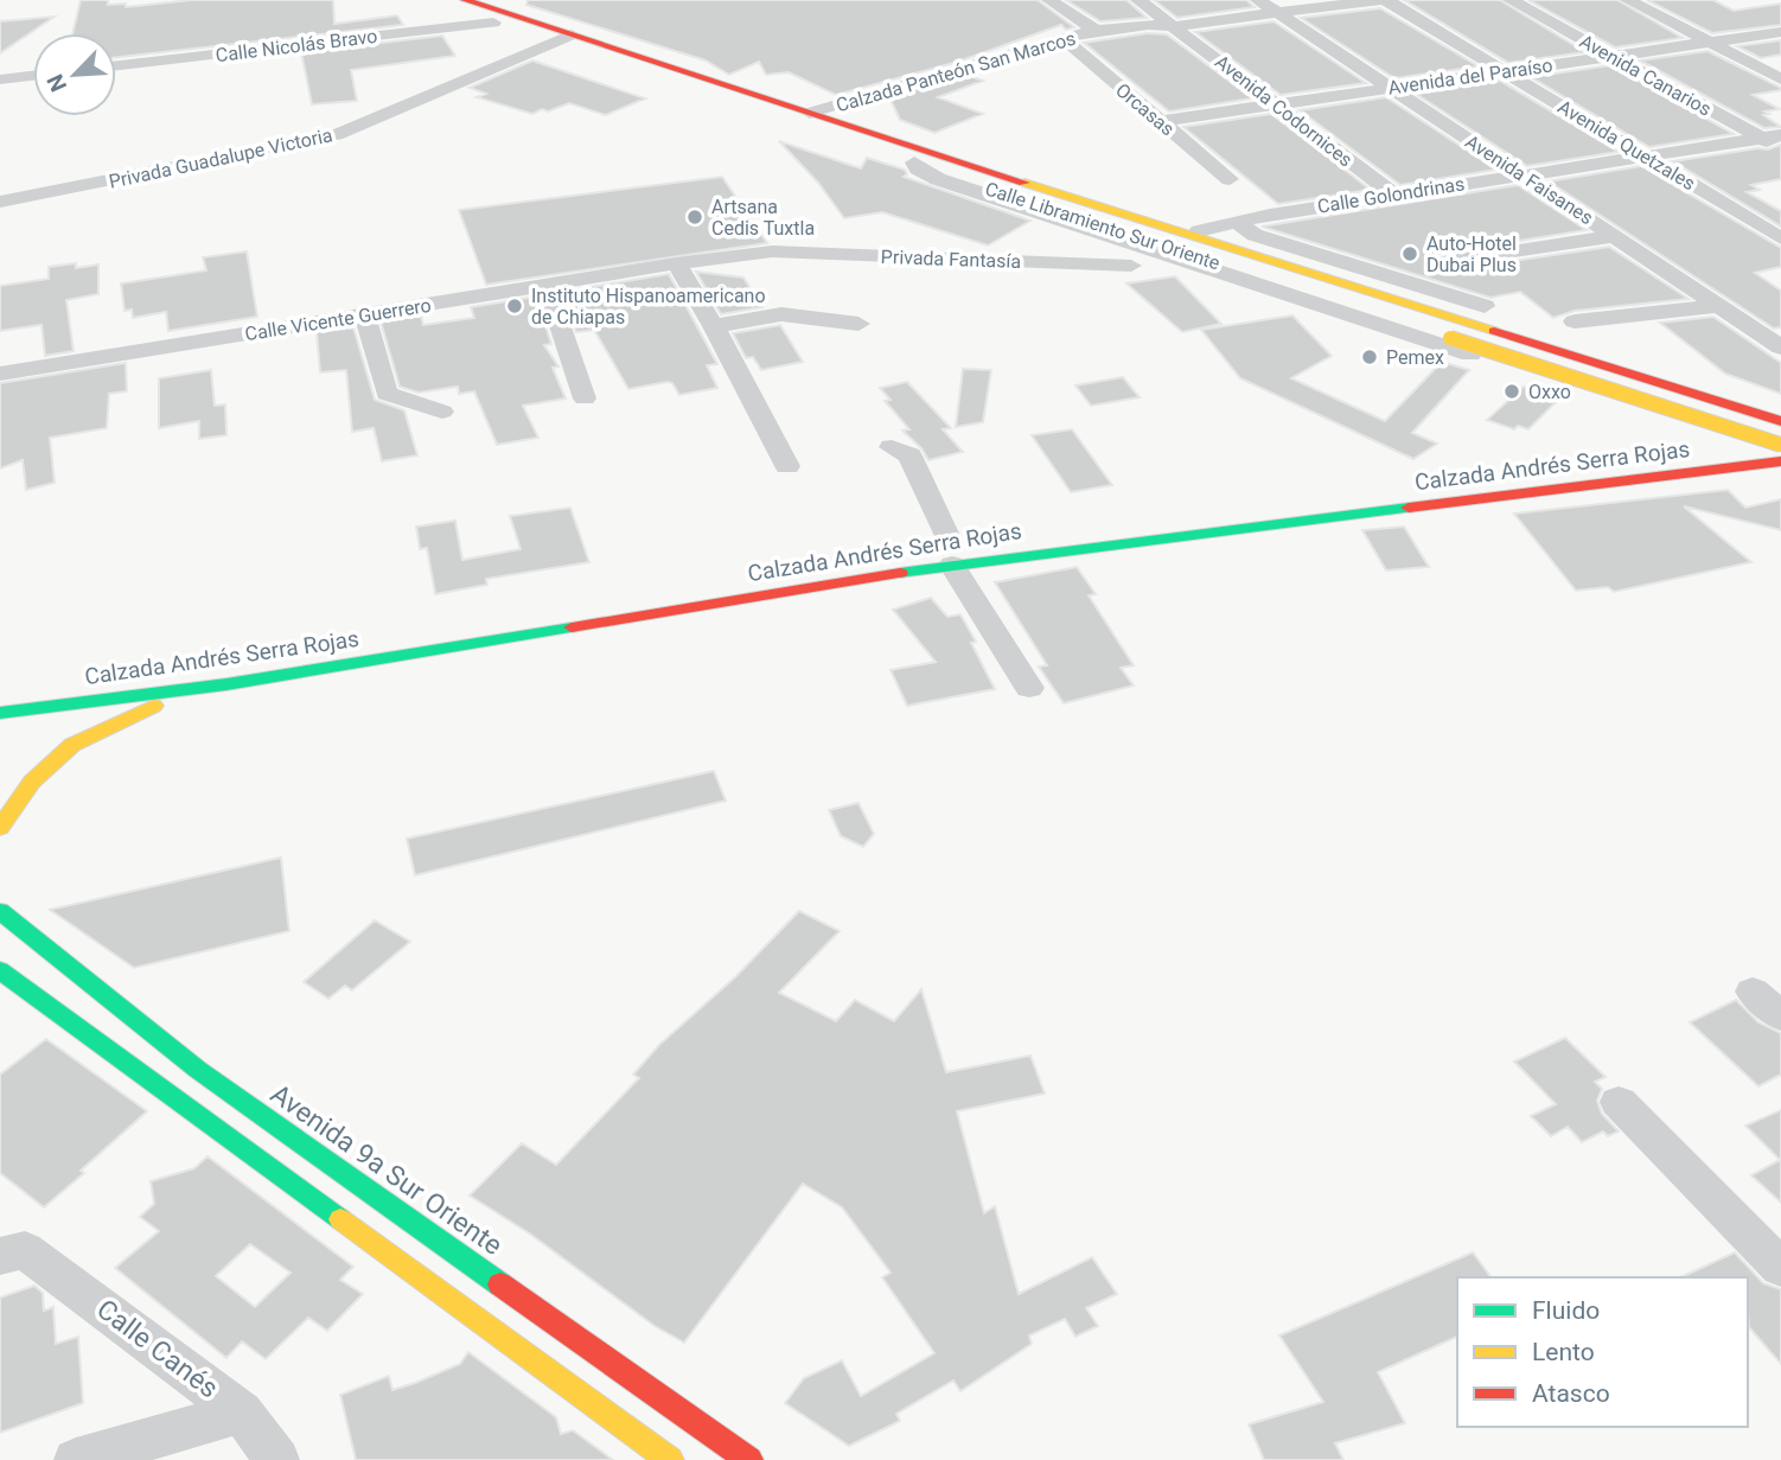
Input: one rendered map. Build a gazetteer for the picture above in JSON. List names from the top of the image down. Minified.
{"streets":{"main road":["Calle Libramiento Sur Oriente","Calzada Andrés Serra Rojas","Avenida 9a Sur Oriente"],"street":["Calle Nicolás Bravo","Calzada Panteón San Marcos","Avenida Canarios","Avenida del Paraíso","Orcasas","Avenida Codornices","Avenida Quetzales","Privada Guadalupe Victoria","Avenida Faisanes","Calle Golondrinas","Privada Fantasía","Calle Vicente Guerrero","Calle Canés"]},"crossings":[["Calle Nicolás Bravo","Calle Libramiento Sur Oriente"],["Calzada Panteón San Marcos","Orcasas"],["Calzada Panteón San Marcos","Calle Libramiento Sur Oriente"],["Avenida Canarios","Avenida del Paraíso"],["Avenida Canarios","Calle Golondrinas"],["Avenida del Paraíso","Orcasas"],["Avenida del Paraíso","Avenida Codornices"],["Avenida del Paraíso","Avenida Quetzales"],["Avenida del Paraíso","Avenida Faisanes"],["Avenida Codornices","Calle Golondrinas"],["Avenida Quetzales","Calle Golondrinas"],["Privada Guadalupe Victoria","Calle Libramiento Sur Oriente"],["Avenida Faisanes","Calle Golondrinas"],["Calle Libramiento Sur Oriente","Calzada Andrés Serra Rojas"],["Privada Fantasía","Calle Vicente Guerrero"]],"places":["Artsana Cedis Tuxtla","Auto-Hotel Dubai Plus","Instituto Hispanoamericano de Chiapas","Pemex","Oxxo"],"legend":["Fluido","Lento","Atasco"],"north":"bottom left"}
